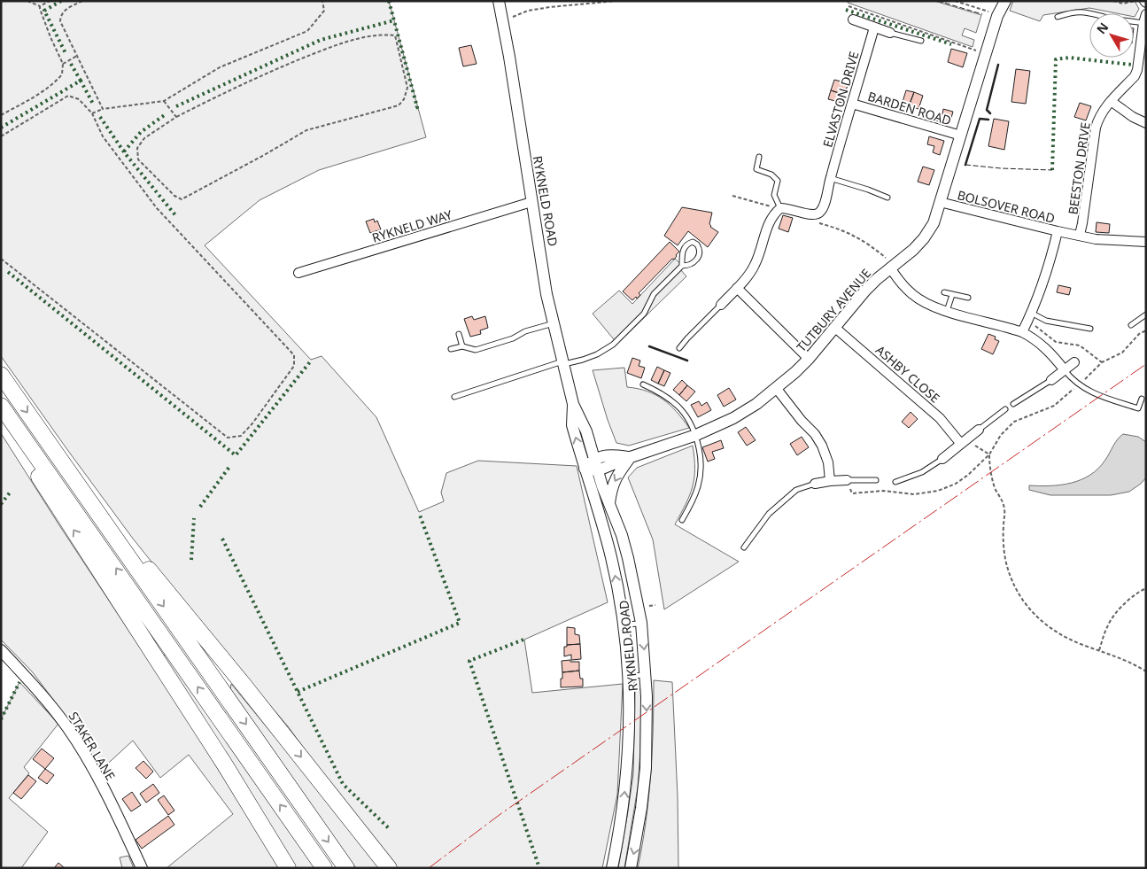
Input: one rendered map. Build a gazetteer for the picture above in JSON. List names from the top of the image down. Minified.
{"streets":{"street":["ELVASTON DRIVE","BARDEN ROAD","BEESTON DRIVE","RYKNELD ROAD","BOLSOVER ROAD","RYKNELD WAY","TUTBURY AVENUE","ASHBY CLOSE","STAKER LANE"]},"crossings":[["ELVASTON DRIVE","BARDEN ROAD"],["BARDEN ROAD","TUTBURY AVENUE"],["BEESTON DRIVE","BOLSOVER ROAD"],["RYKNELD ROAD","RYKNELD WAY"],["RYKNELD ROAD","TUTBURY AVENUE"],["BOLSOVER ROAD","TUTBURY AVENUE"],["TUTBURY AVENUE","ASHBY CLOSE"]],"north":"top left"}
